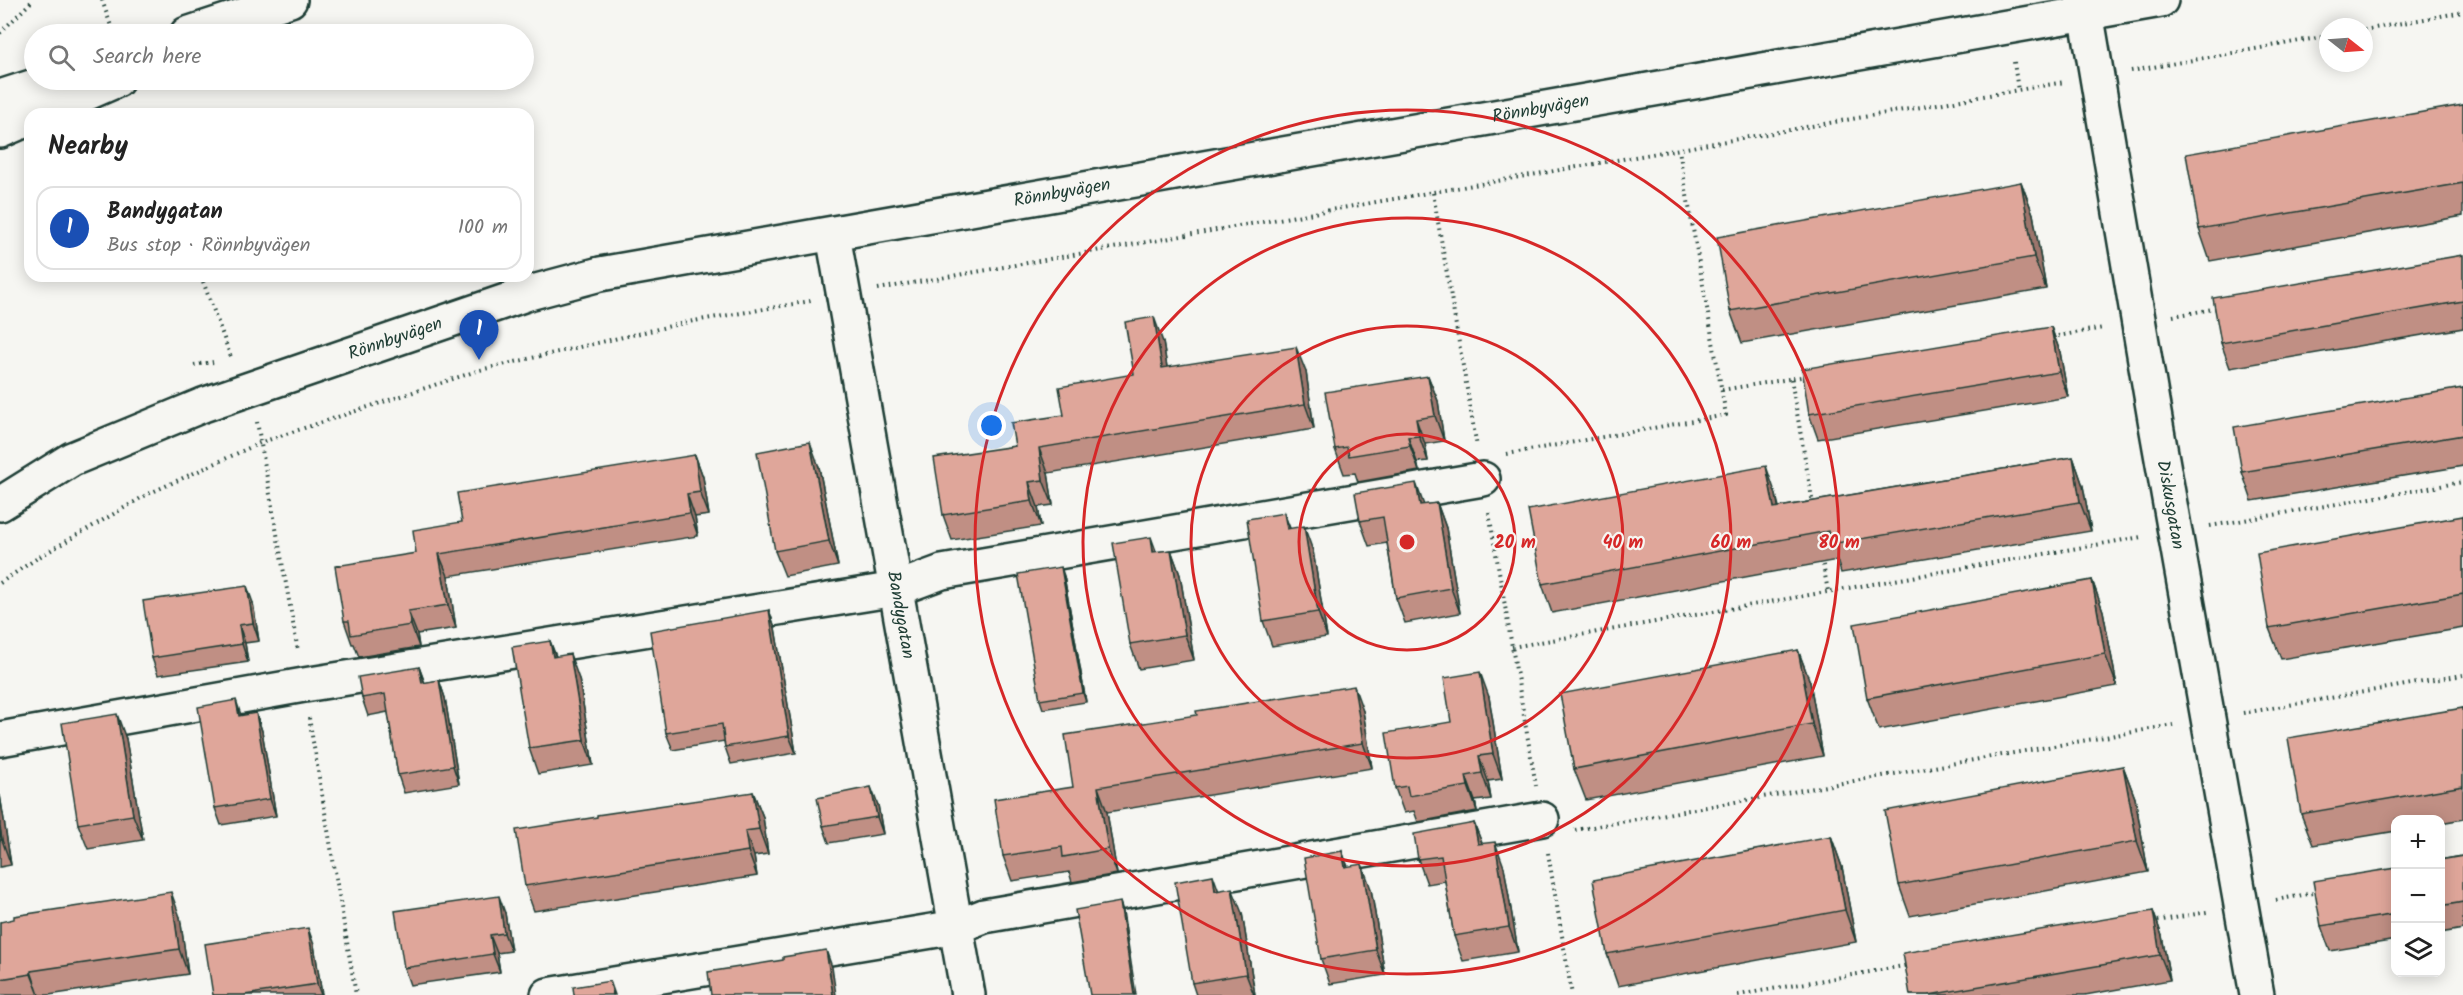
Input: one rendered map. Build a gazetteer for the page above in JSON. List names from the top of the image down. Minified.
{"streets":{"street":["Rönnbyvägen","Diskusgatan","Bandygatan"]},"crossings":[["Rönnbyvägen","Diskusgatan"],["Rönnbyvägen","Bandygatan"]],"north":"right","page":{"search":"Search here","heading":"Nearby","list":[{"mark":"1","name":"Bandygatan","note":"Bus stop · Rönnbyvägen","value":"100 m"}],"pins":"1","map_buttons":["+","−"]},"rings":["20 m","40 m","60 m","80 m"]}
